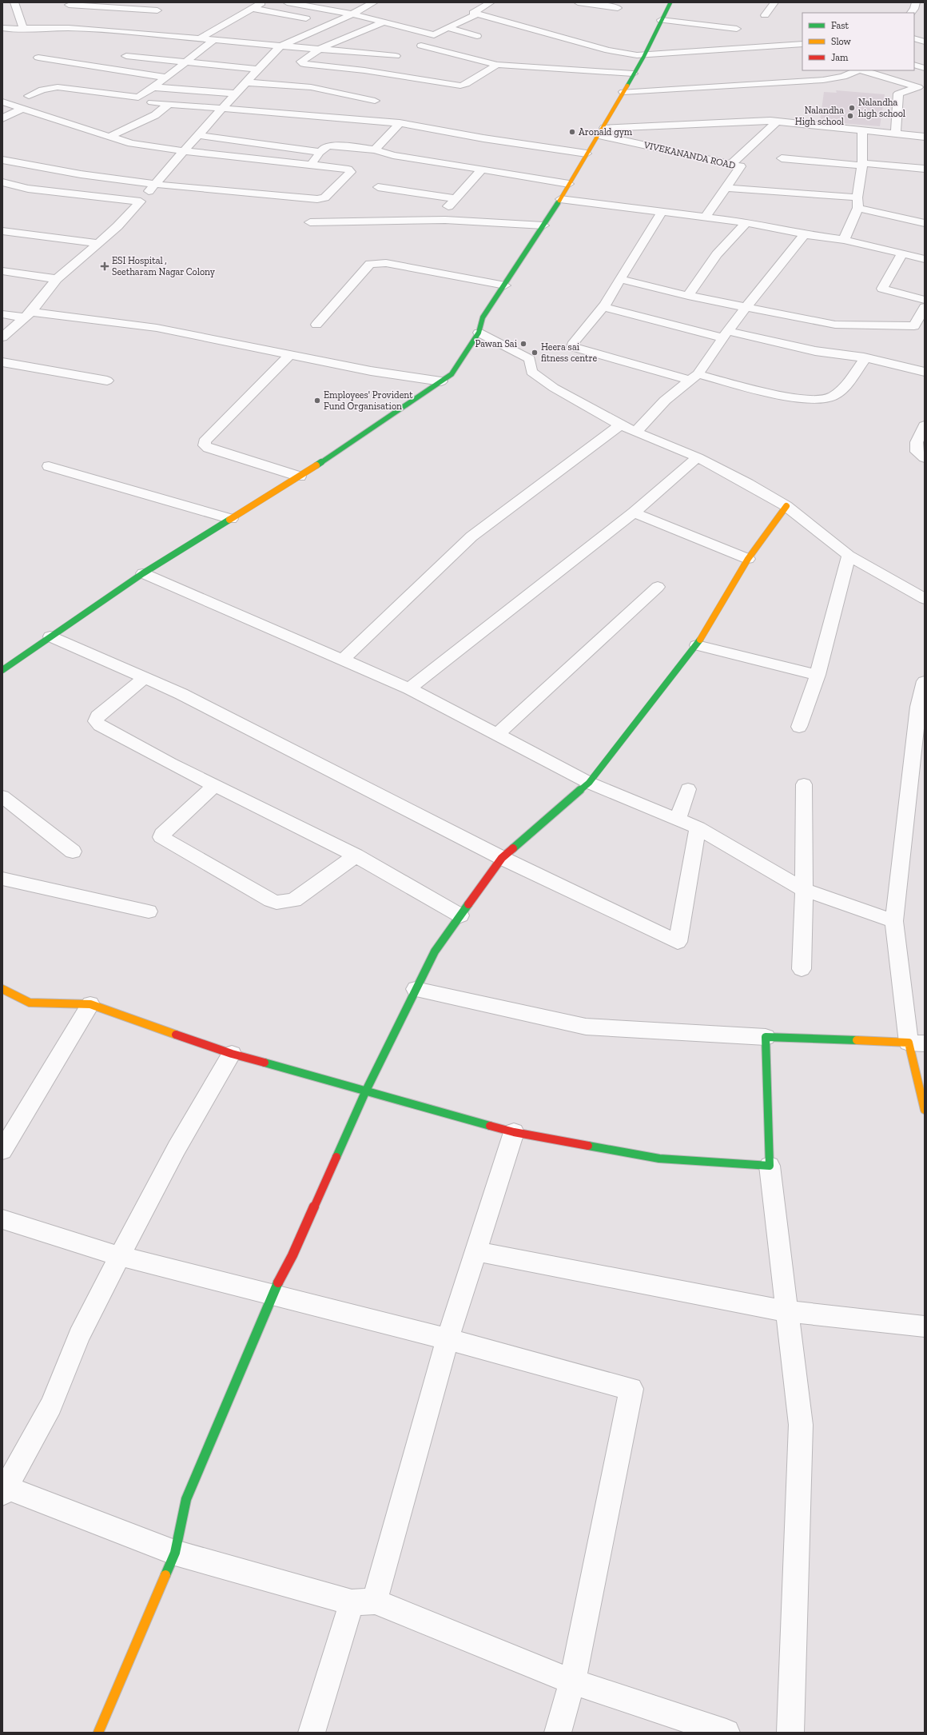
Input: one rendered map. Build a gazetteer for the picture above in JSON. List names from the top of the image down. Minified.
{"streets":{"street":["VIVEKANANDA ROAD"]},"places":{"other":["Nalandha high school","Nalandha High school","Aronald gym","Pawan Sai","Heera sai fitness centre","Employees' Provident Fund Organisation"],"health":["ESI Hospital , Seetharam Nagar Colony"]},"legend":["Fast","Slow","Jam"]}
